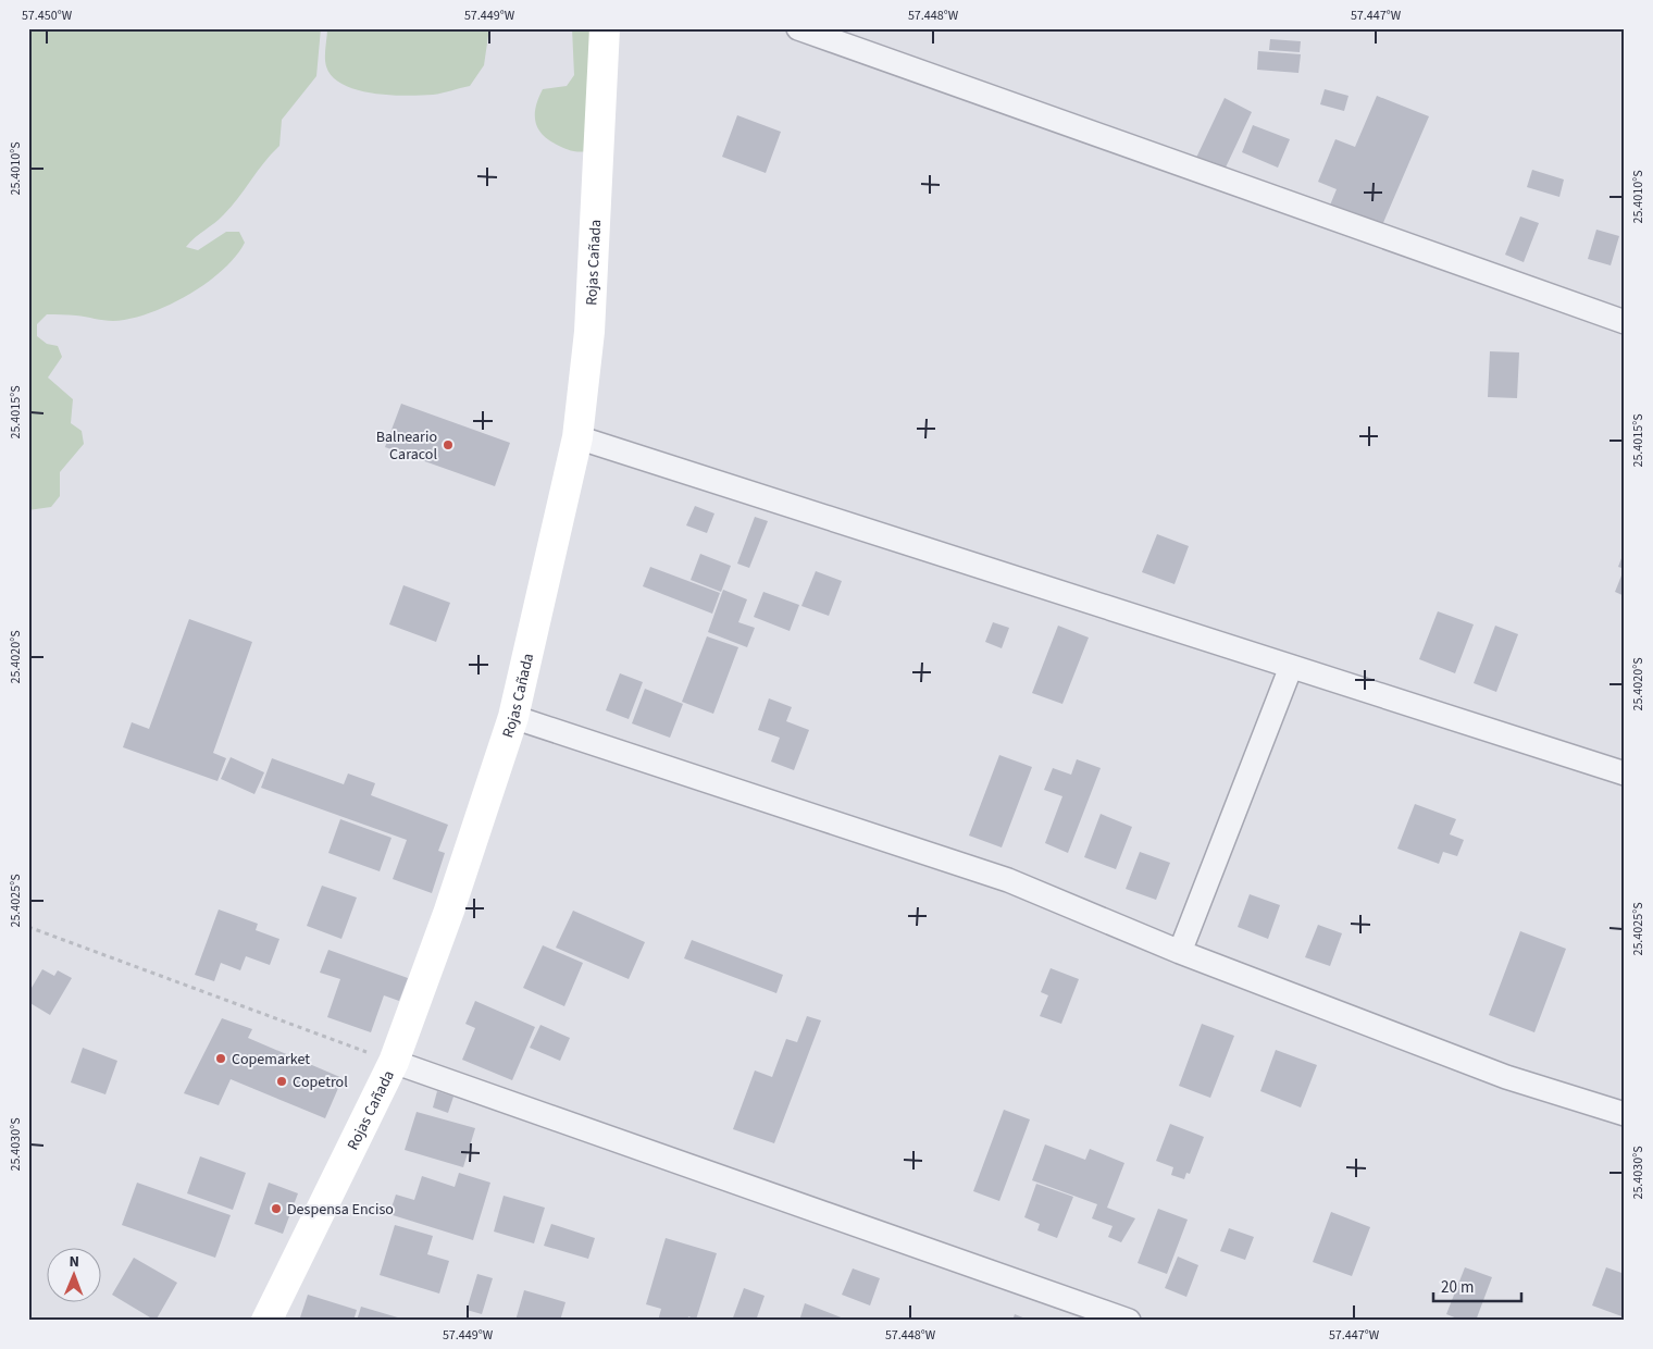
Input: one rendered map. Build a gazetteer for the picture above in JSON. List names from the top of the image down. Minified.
{"streets":{"main road":["Rojas Cañada"]},"places":["Balneario Caracol","Copemarket","Copetrol","Despensa Enciso"],"scale_bar":"20 m","north":"top","coordinates":["57.450°W","57.449°W","57.448°W","57.447°W","25.4010°S","25.4015°S","25.4020°S","25.4025°S","25.4030°S"]}
